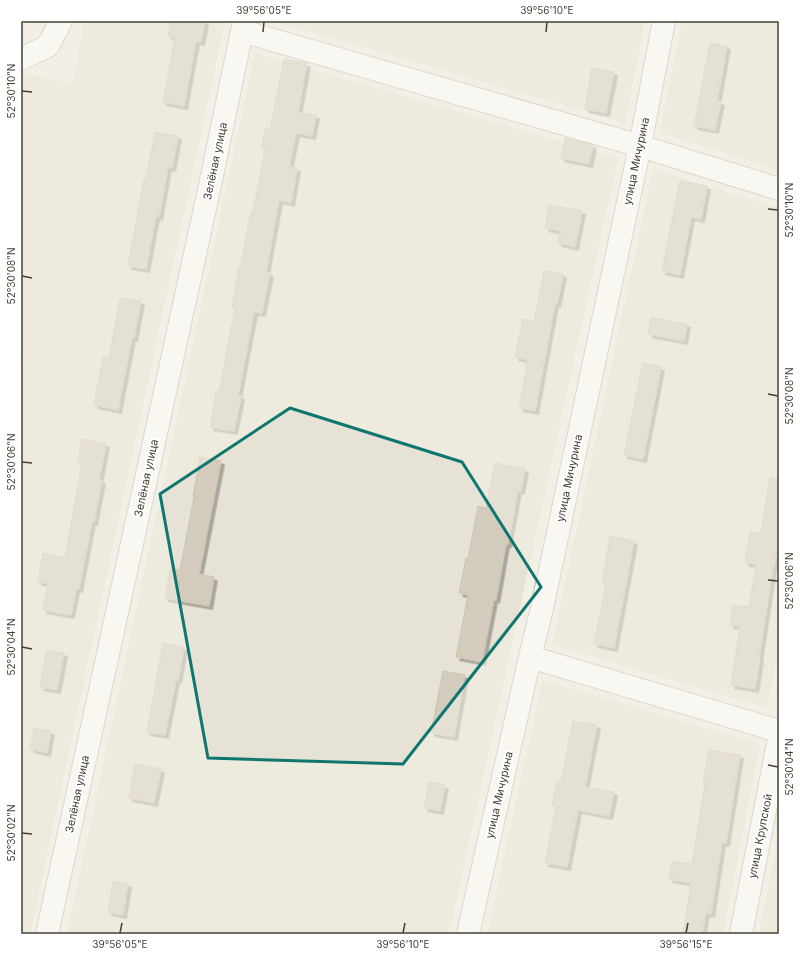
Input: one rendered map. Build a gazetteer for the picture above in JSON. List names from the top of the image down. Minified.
{"streets":{"street":["Зелёная улица","улица Мичурина","улица Крупской"]},"coordinates":["39°56'05\"E","39°56'10\"E","52°30'10\"N","52°30'08\"N","52°30'06\"N","52°30'04\"N","52°30'02\"N","39°56'15\"E"]}
